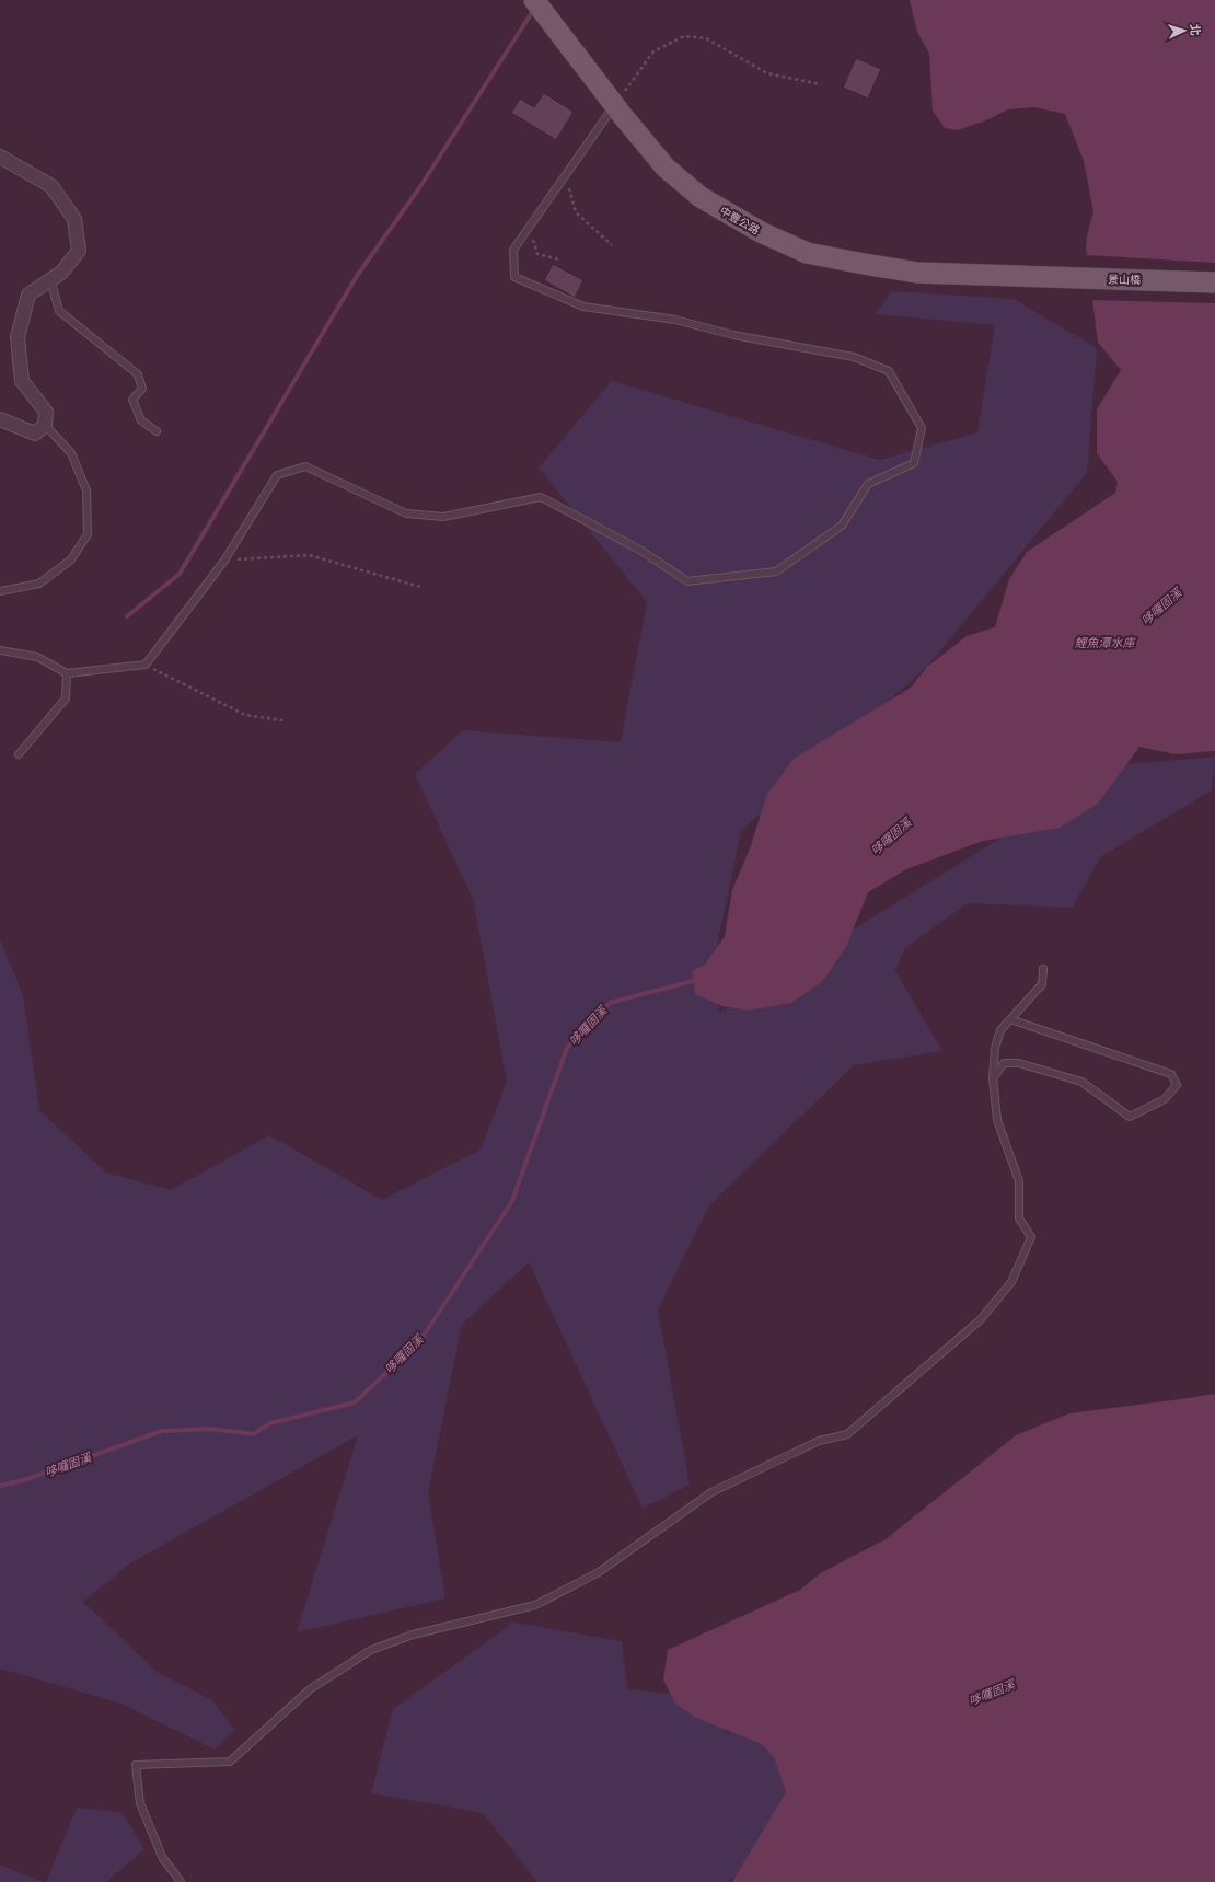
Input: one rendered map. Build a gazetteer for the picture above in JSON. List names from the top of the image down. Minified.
{"streets":{"main road":["中豐公路","景山橋"]},"crossings":[["中豐公路","景山橋"]],"water":["哆囉固溪","鯉魚潭水庫"],"north":"right"}
